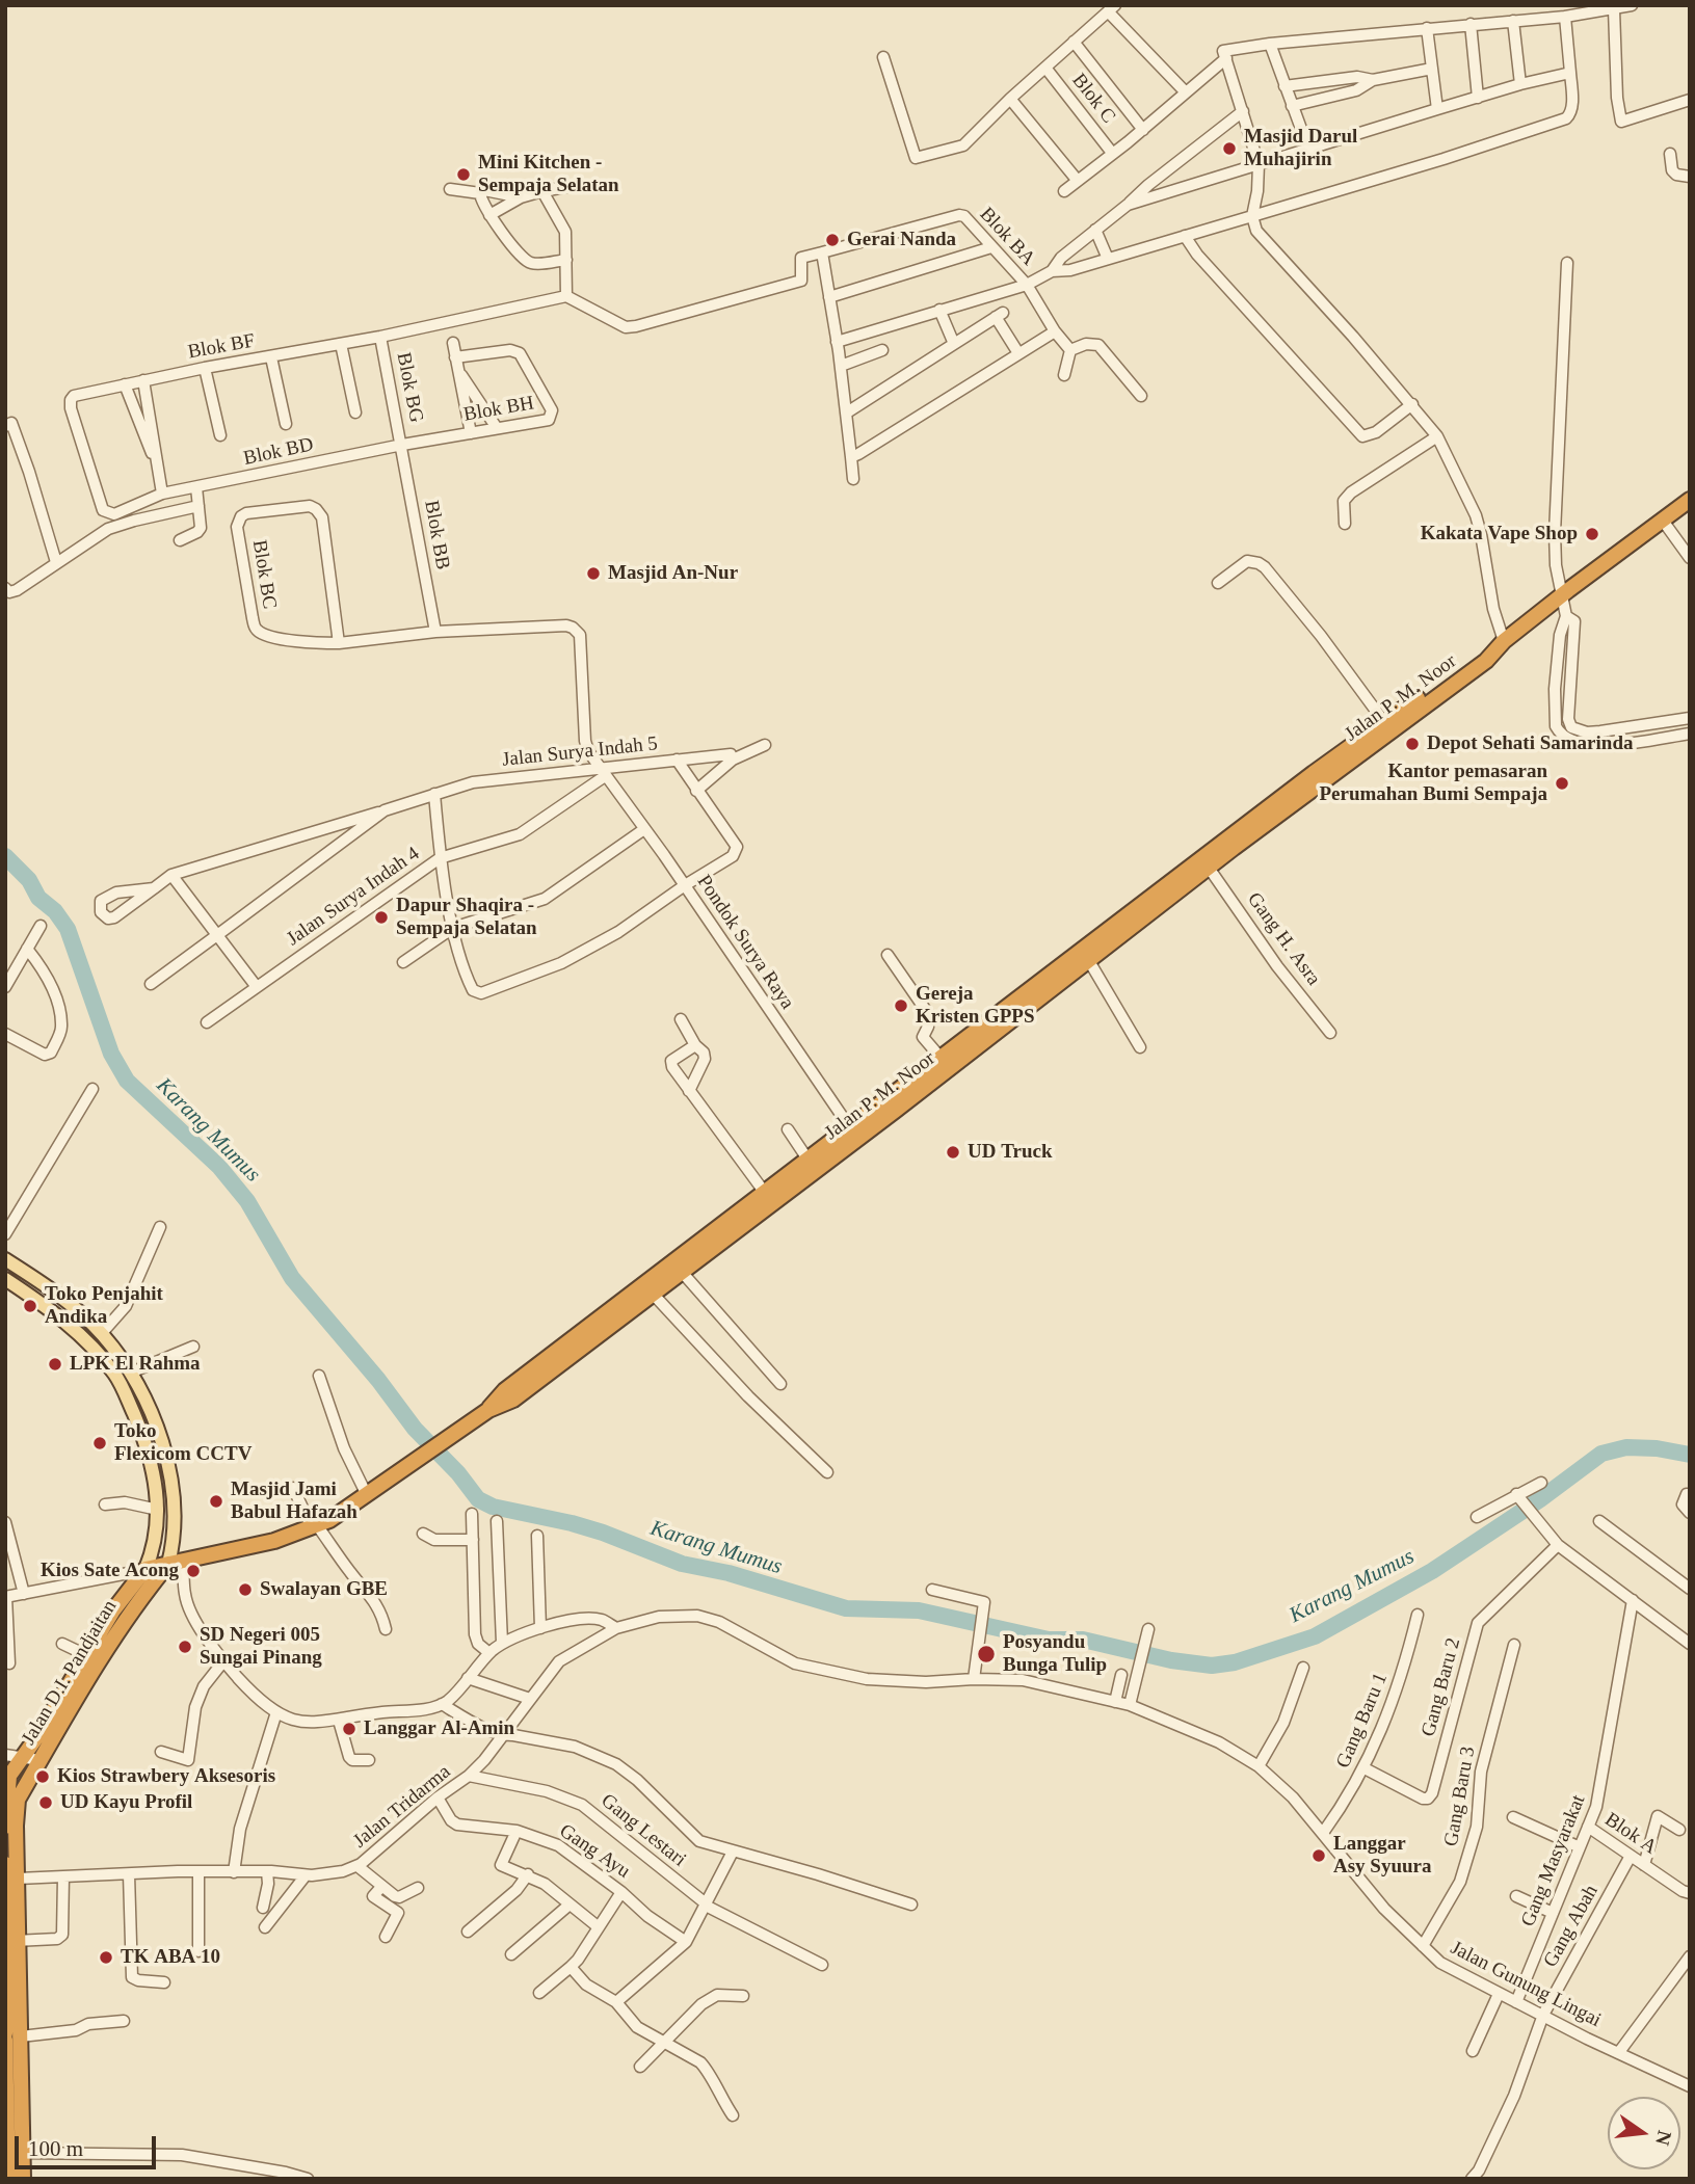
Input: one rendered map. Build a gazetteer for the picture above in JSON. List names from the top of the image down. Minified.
{"streets":{"highway":["Jalan P. M. Noor","Jalan D.I. Pandjaitan"],"street":["Blok C","Blok BA","Blok BF","Blok BG","Blok BH","Blok BD","Blok BB","Blok BC","Jalan Surya Indah 5","Jalan Surya Indah 4","Gang H. Asra","Pondok Surya Raya","Gang Baru 2","Gang Baru 1","Gang Baru 3","Jalan Tridarma","Gang Lestari","Blok A","Gang Ayu","Gang Masyarakat","Gang Abah","Jalan Gunung Lingai"]},"crossings":[["Blok BF","Blok BG"],["Blok BF","Blok BD"],["Blok BG","Blok BH"],["Blok BG","Blok BD"],["Blok BG","Blok BB"],["Blok BH","Blok BD"],["Blok BH","Blok BB"],["Blok BD","Blok BB"],["Blok BB","Blok BC"],["Blok BC","Jalan Surya Indah 5"],["Blok BC","Jalan Surya Indah 4"],["Blok BC","Pondok Surya Raya"],["Jalan P. M. Noor","Gang H. Asra"],["Jalan P. M. Noor","Pondok Surya Raya"],["Jalan P. M. Noor","Jalan D.I. Pandjaitan"],["Jalan Surya Indah 5","Jalan Surya Indah 4"],["Jalan Surya Indah 5","Pondok Surya Raya"],["Jalan Surya Indah 4","Pondok Surya Raya"],["Jalan D.I. Pandjaitan","Jalan Tridarma"],["Gang Baru 2","Gang Baru 1"],["Gang Baru 1","Jalan Gunung Lingai"],["Gang Baru 3","Jalan Gunung Lingai"],["Jalan Tridarma","Gang Lestari"],["Jalan Tridarma","Gang Ayu"],["Jalan Tridarma","Jalan Gunung Lingai"],["Blok A","Gang Masyarakat"],["Blok A","Gang Abah"],["Gang Masyarakat","Jalan Gunung Lingai"],["Gang Abah","Jalan Gunung Lingai"]],"water":["Karang Mumus"],"places":["Masjid Darul Muhajirin","Mini Kitchen - Sempaja Selatan","Gerai Nanda","Kakata Vape Shop","Masjid An-Nur","Depot Sehati Samarinda","Kantor pemasaran Perumahan Bumi Sempaja","Dapur Shaqira - Sempaja Selatan","Gereja Kristen GPPS","UD Truck","Toko Penjahit Andika","LPK El Rahma","Toko Flexicom CCTV","Masjid Jami Babul Hafazah","Kios Sate Acong","Swalayan GBE","SD Negeri 005 Sungai Pinang","Posyandu Bunga Tulip","Langgar Al-Amin","Kios Strawbery Aksesoris","UD Kayu Profil","Langgar Asy Syuura","TK ABA 10"],"scale_bar":"100 m","north":"right"}
